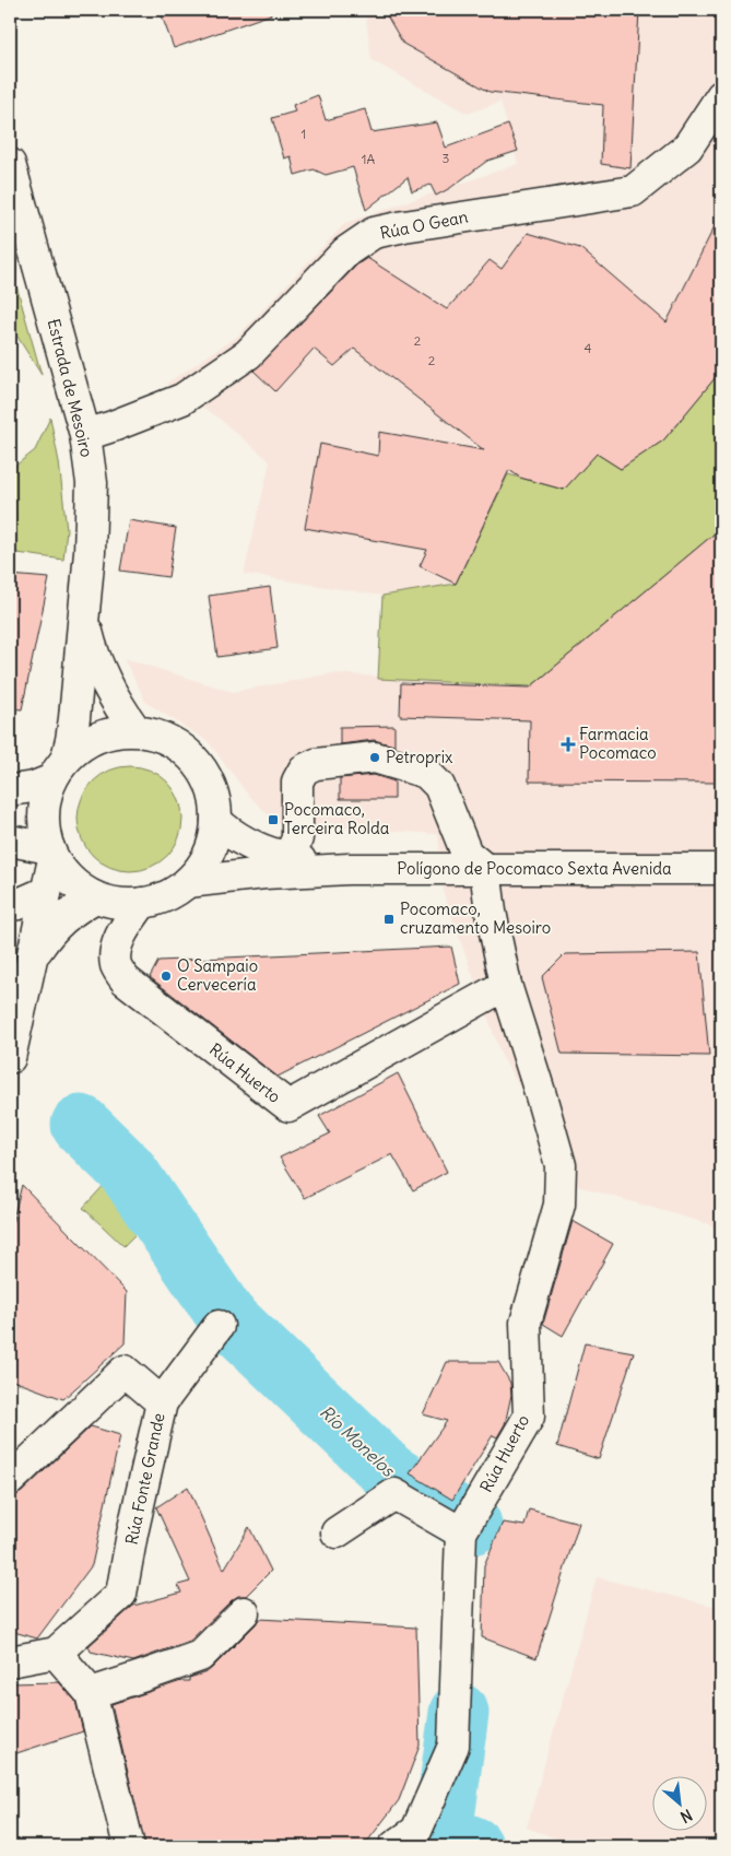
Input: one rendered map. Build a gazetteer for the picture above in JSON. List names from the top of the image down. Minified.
{"streets":{"street":["Rúa O Gean","Estrada de Mesoiro","Polígono de Pocomaco Sexta Avenida","Rúa Huerto","Rúa Fonte Grande"]},"crossings":[["Rúa O Gean","Estrada de Mesoiro"],["Estrada de Mesoiro","Polígono de Pocomaco Sexta Avenida"],["Estrada de Mesoiro","Rúa Huerto"],["Polígono de Pocomaco Sexta Avenida","Rúa Huerto"]],"water":["Río Monelos"],"places":{"health":["Farmacia Pocomaco"],"other":["Petroprix","O Sampaio Cervecería"],"transit":["Pocomaco, Terceira Rolda","Pocomaco, cruzamento Mesoiro"]},"house_numbers":["1","3","1A","2","4","2"],"north":"bottom right"}
